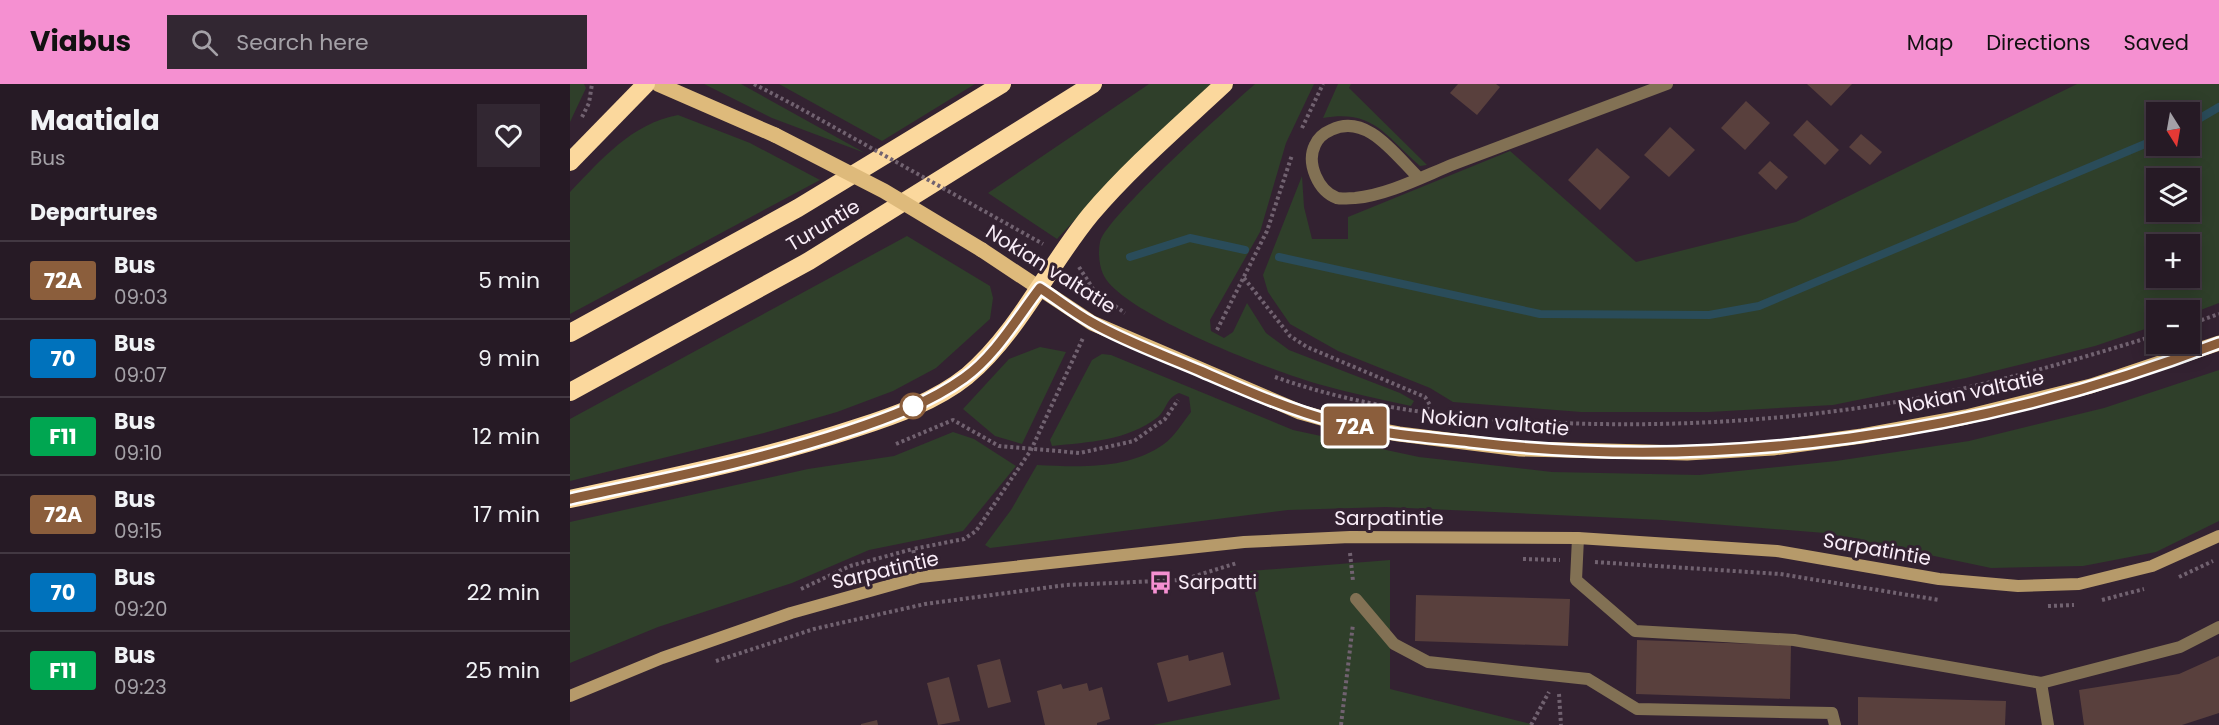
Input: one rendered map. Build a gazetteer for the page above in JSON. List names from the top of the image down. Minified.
{"streets":{"highway":["Turuntie"],"main road":["Nokian valtatie","Sarpatintie"]},"places":{"bus stop":["Sarpatti"]},"lines":["bus line 72A"],"north":"bottom","page":{"header":"Viabus","search":"Search here","nav":["Map","Directions","Saved"],"heading":[["Maatiala","Bus"],"Departures"],"on_map":"72A","map_buttons":["+","−"],"list":[{"mark":"72A","name":"Bus","note":"09:03","value":"5 min"},{"mark":"70","name":"Bus","note":"09:07","value":"9 min"},{"mark":"F11","name":"Bus","note":"09:10","value":"12 min"},{"mark":"72A","name":"Bus","note":"09:15","value":"17 min"},{"mark":"70","name":"Bus","note":"09:20","value":"22 min"},{"mark":"F11","name":"Bus","note":"09:23","value":"25 min"}]}}
